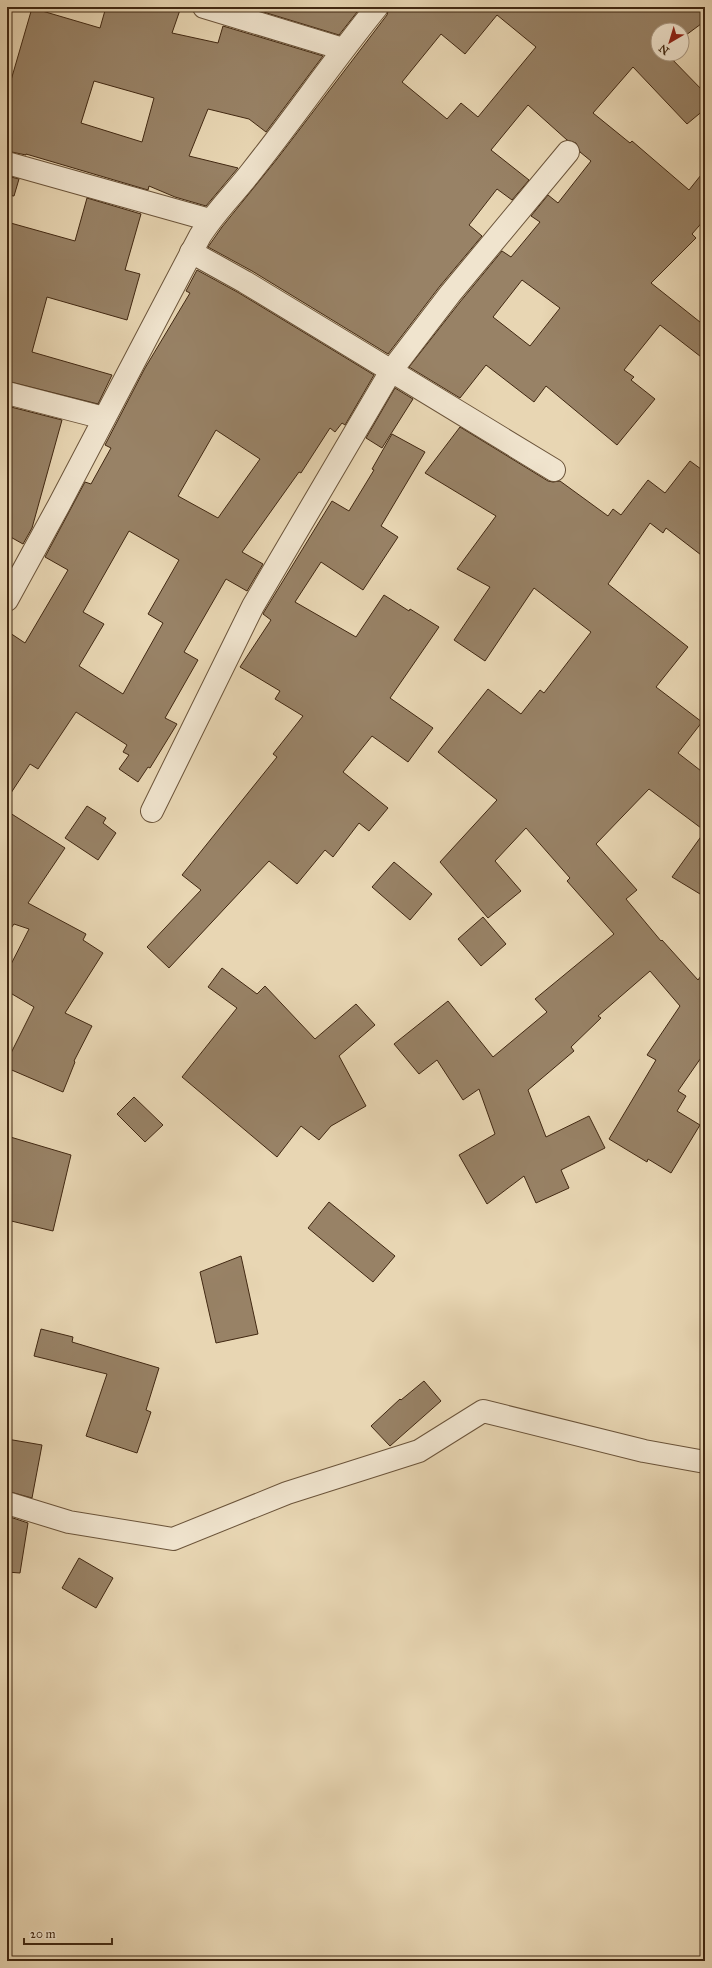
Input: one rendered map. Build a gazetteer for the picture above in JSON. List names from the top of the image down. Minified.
{"scale_bar":"20 m","north":"bottom left"}
